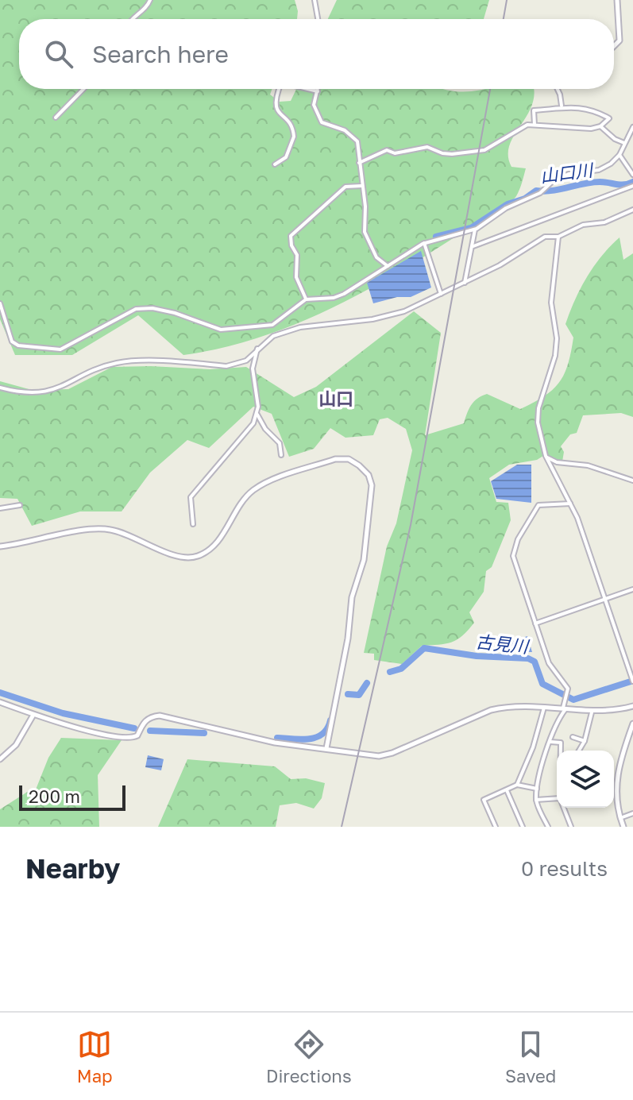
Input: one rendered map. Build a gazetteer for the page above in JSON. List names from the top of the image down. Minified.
{"districts":["山口"],"water":["山口川","古見川"],"scale_bar":"200 m","page":{"search":"Search here","scale":"200 m","heading":["Nearby","0 results"],"nav":["Map","Directions","Saved"]}}
